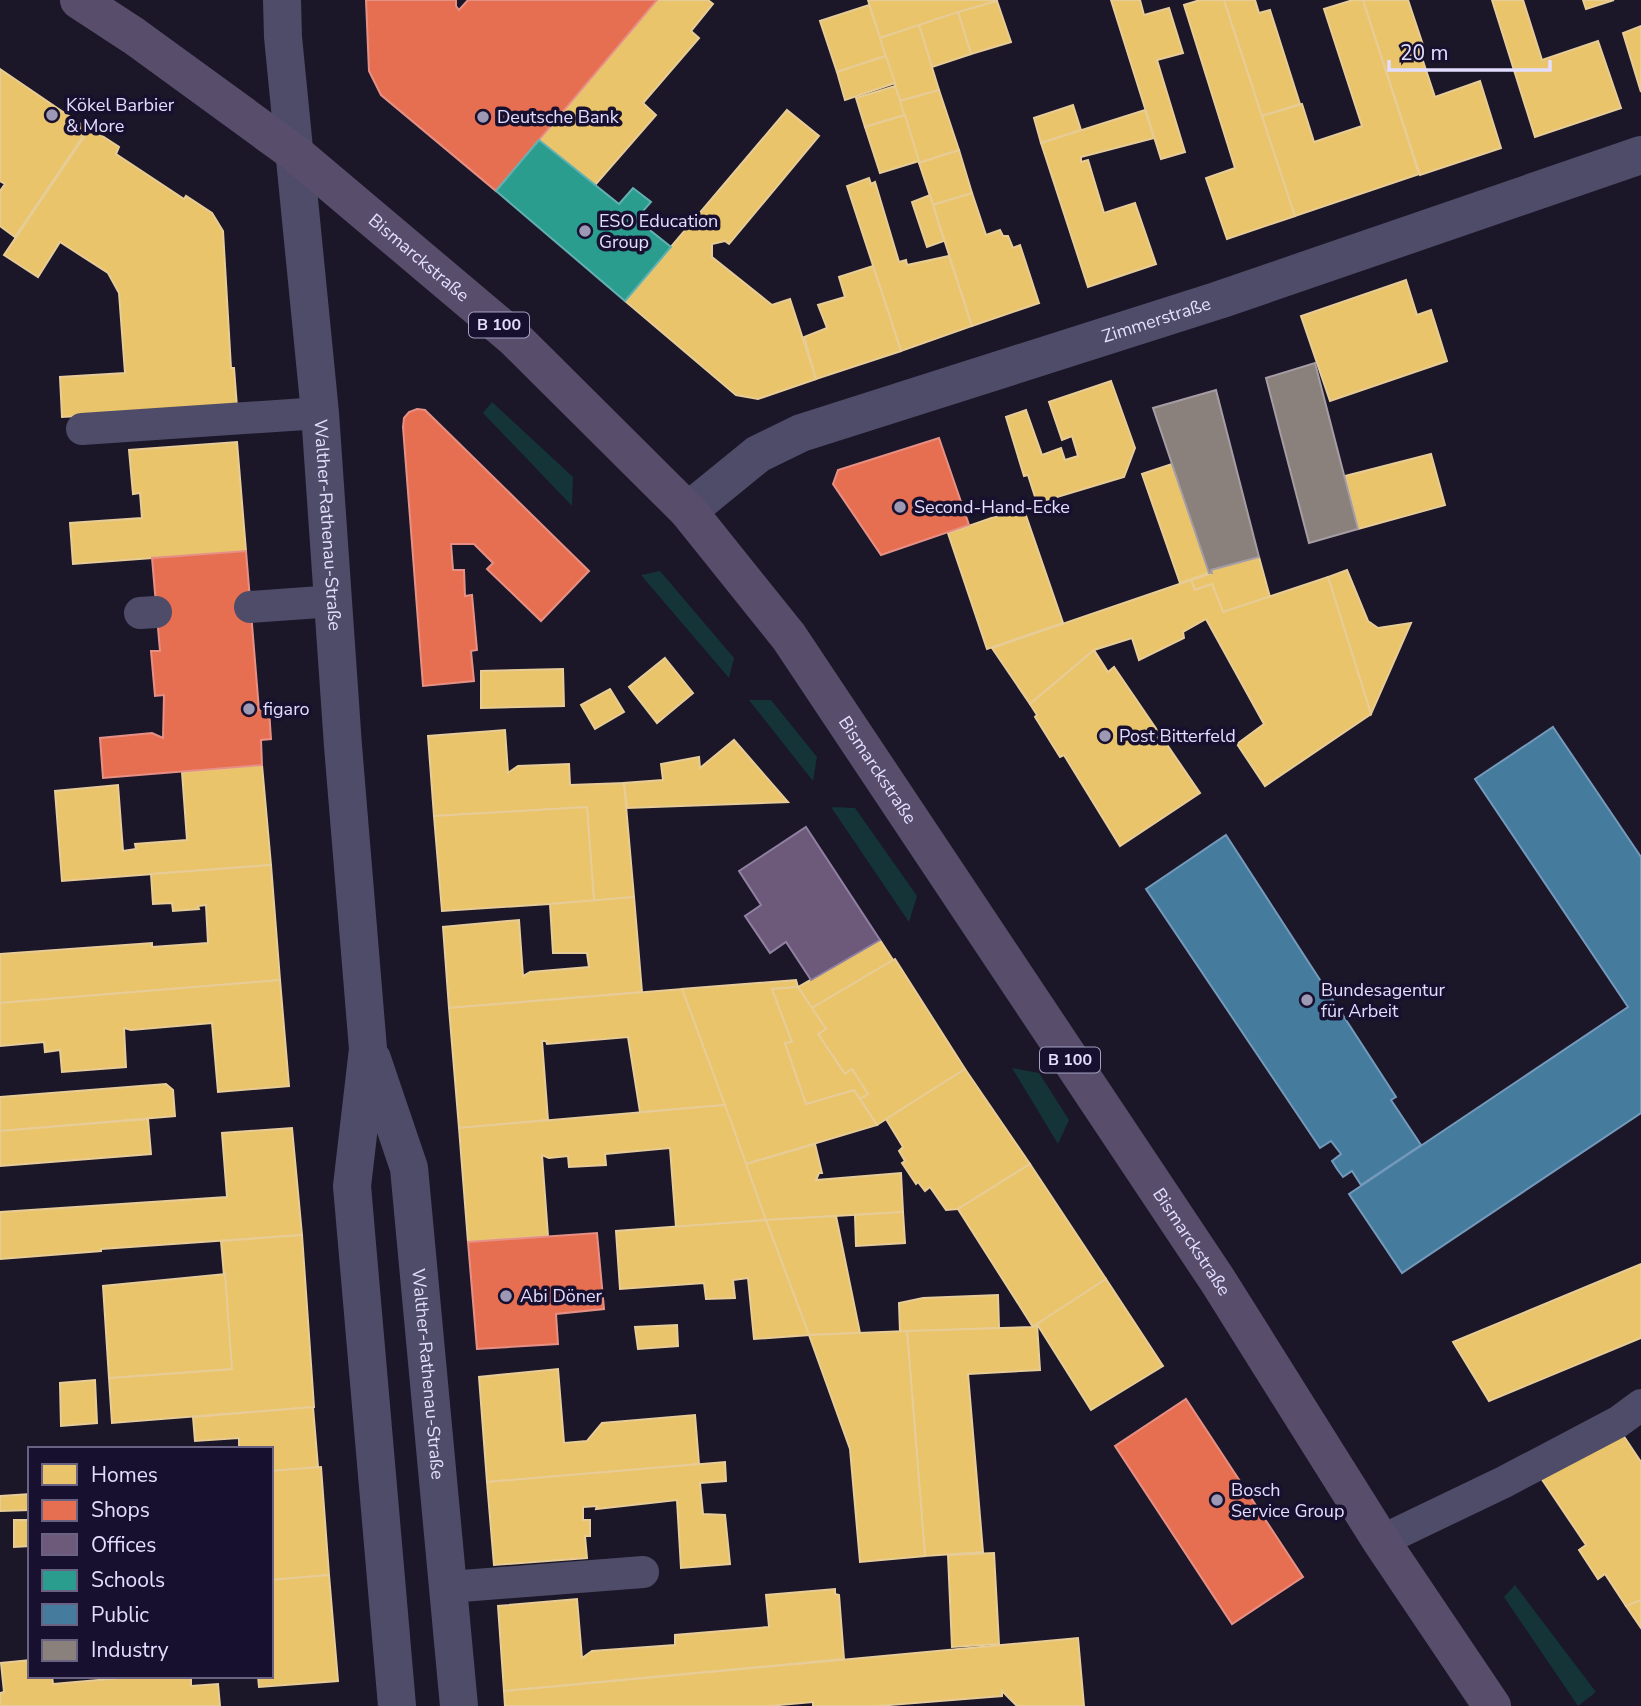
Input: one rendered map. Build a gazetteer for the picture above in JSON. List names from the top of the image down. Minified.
{"streets":{"main road":["Bismarckstraße","B 100"],"street":["Zimmerstraße","Walther-Rathenau-Straße"]},"crossings":[["Bismarckstraße","Zimmerstraße"],["Bismarckstraße","Walther-Rathenau-Straße"]],"places":["Kökel Barbier & More","Deutsche Bank","ESO Education Group","Second-Hand-Ecke","figaro","Post Bitterfeld","Bundesagentur für Arbeit","Abi Döner","Bosch Service Group"],"legend":["Homes","Shops","Offices","Schools","Public","Industry"],"scale_bar":"20 m"}
